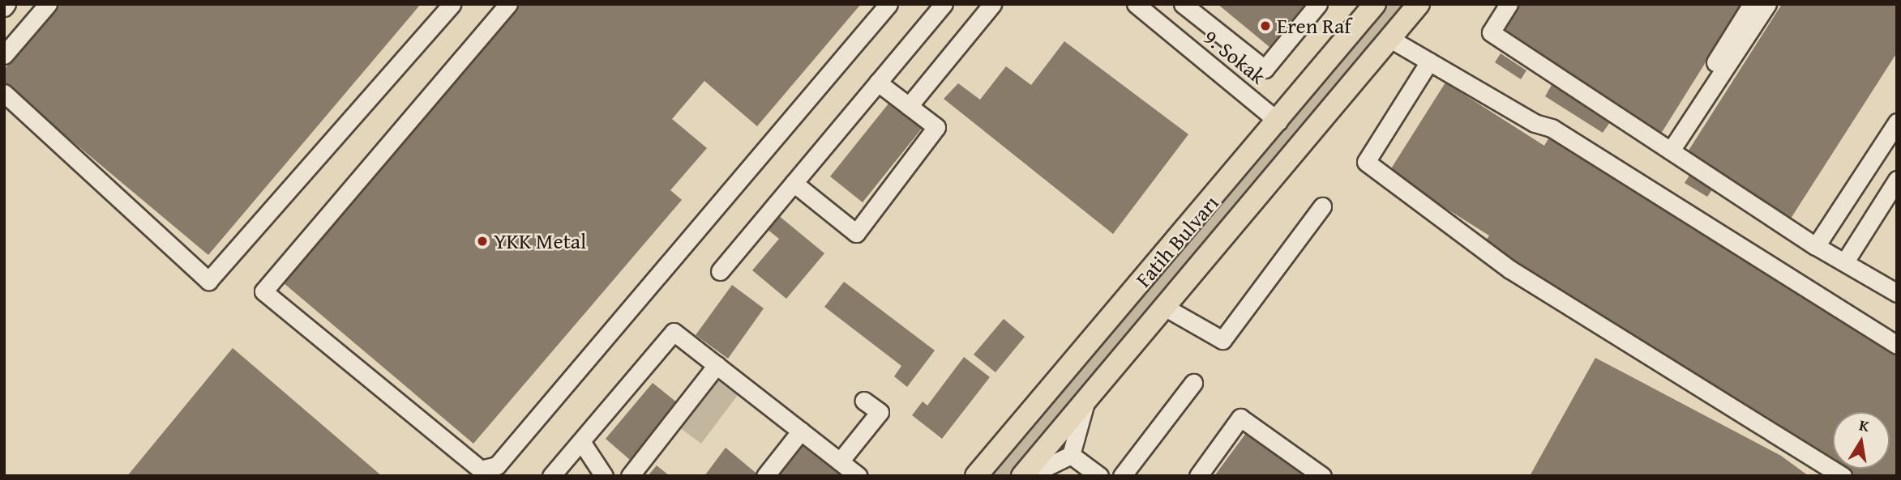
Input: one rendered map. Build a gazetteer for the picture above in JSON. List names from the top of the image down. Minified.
{"streets":{"main road":["Fatih Bulvarı"],"street":["9. Sokak"]},"crossings":[["9. Sokak","Fatih Bulvarı"]],"places":["Eren Raf","YKK Metal"],"north":"top"}
